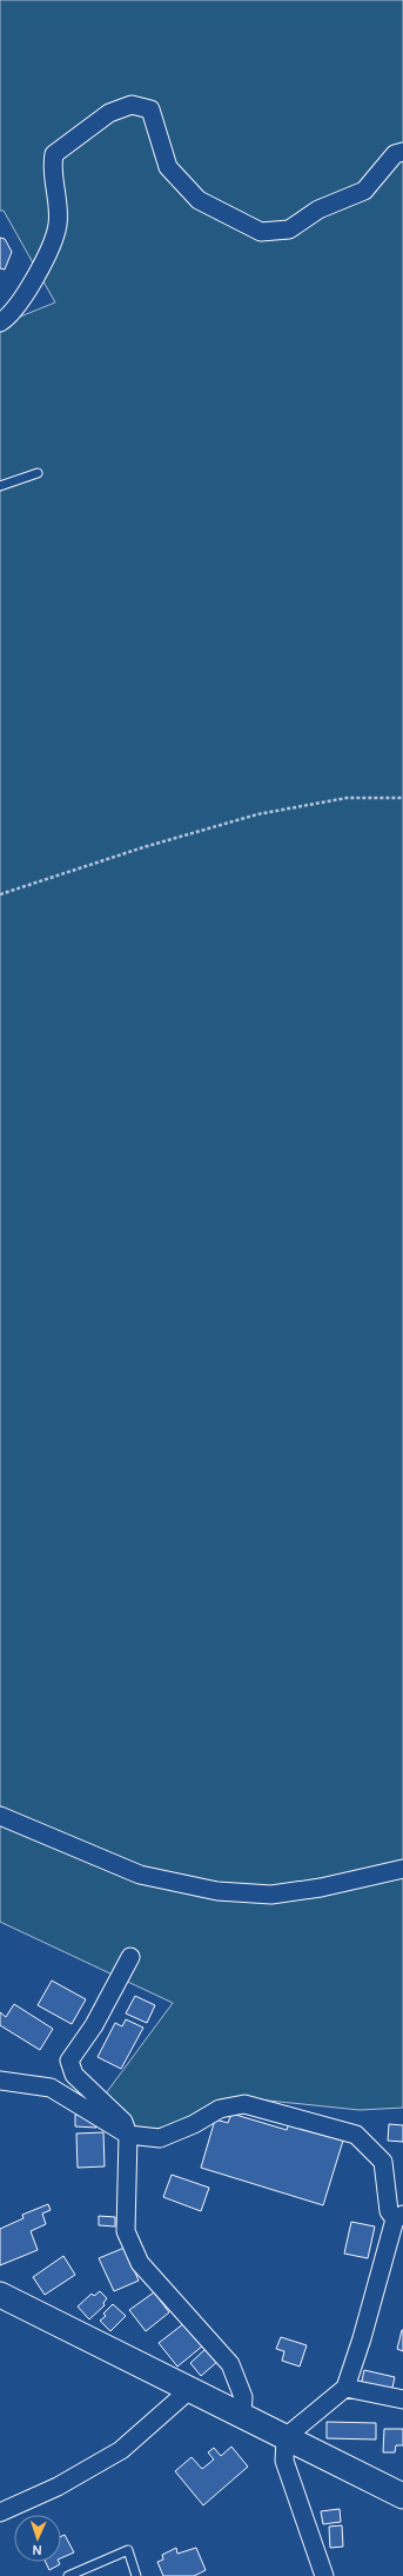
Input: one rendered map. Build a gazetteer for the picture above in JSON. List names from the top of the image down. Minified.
{"north":"bottom"}
